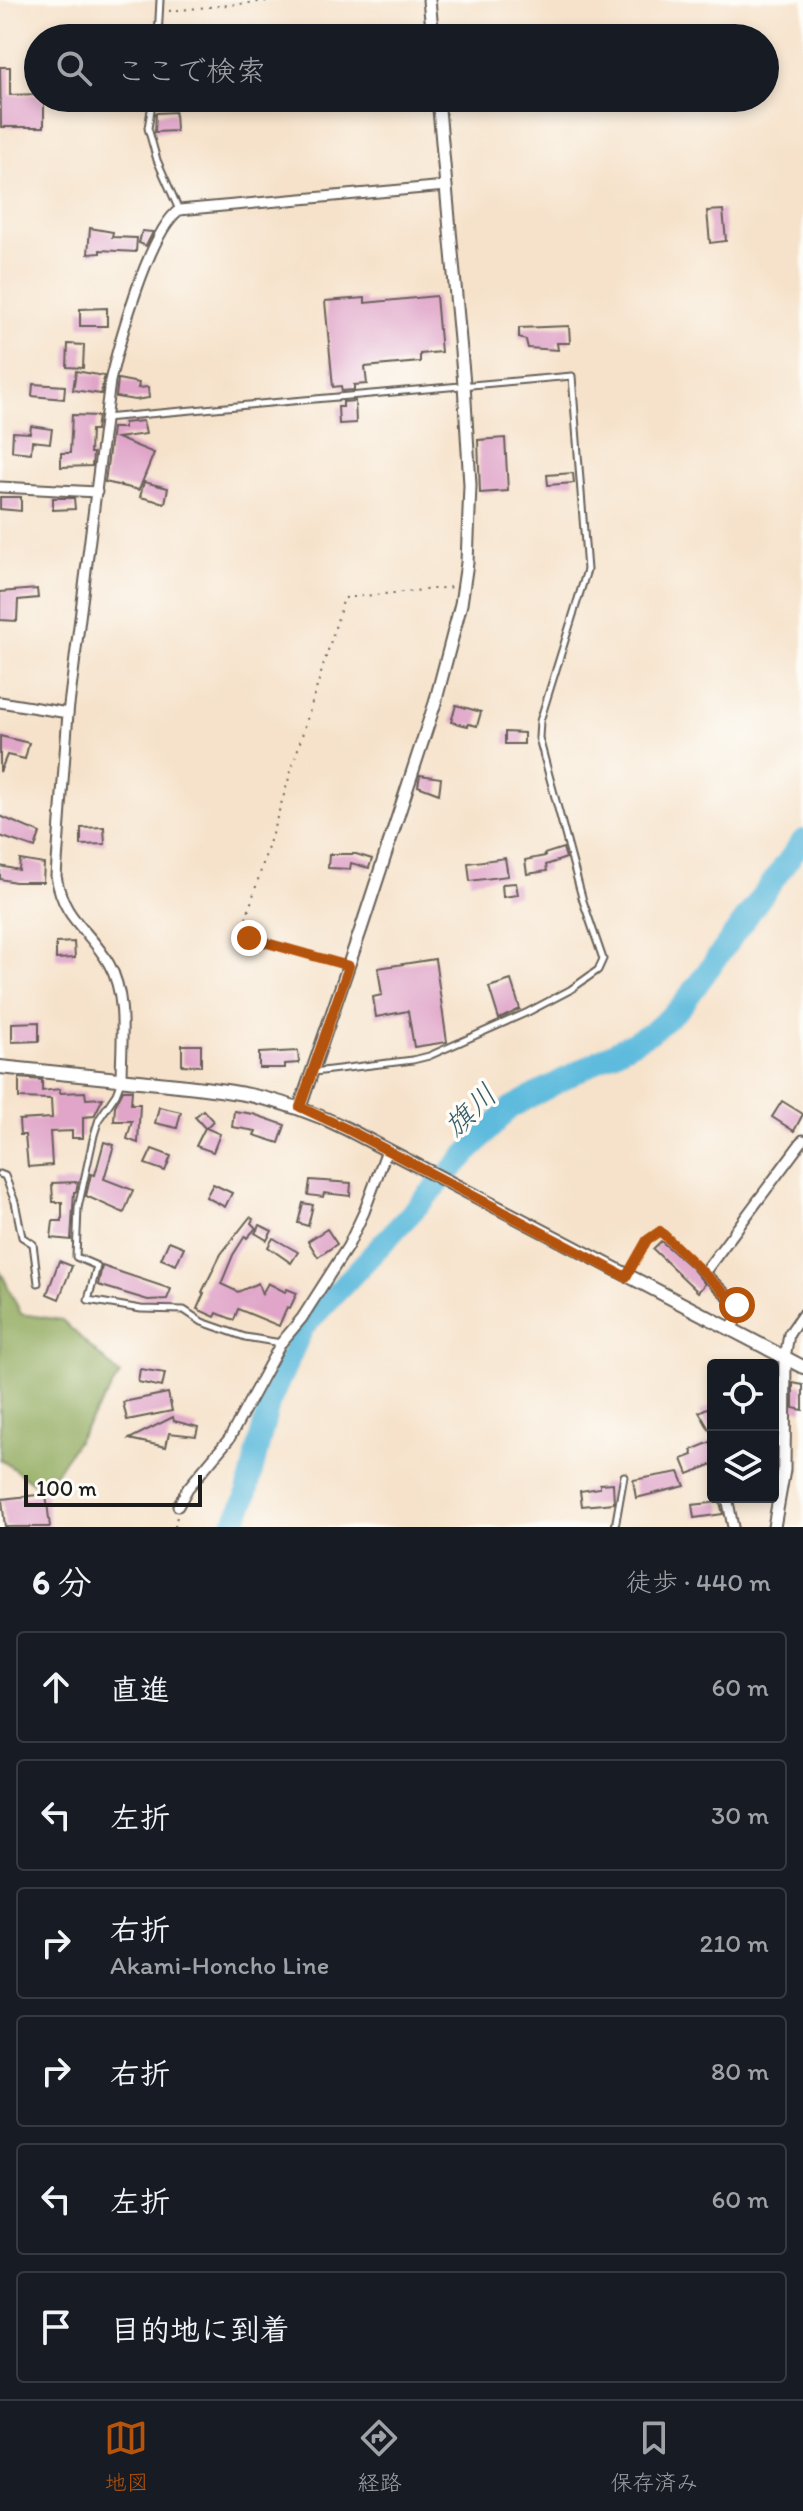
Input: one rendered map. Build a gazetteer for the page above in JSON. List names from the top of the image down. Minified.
{"water":["旗川"],"scale_bar":"100 m","page":{"search":"ここで検索","scale":"100 m","heading":["6 分","徒歩 · 440 m"],"list":[["直進","60 m"],["左折","30 m"],["右折","Akami-Honcho Line","210 m"],["右折","80 m"],["左折","60 m"],"目的地に到着"],"nav":["地図","経路","保存済み"]}}
